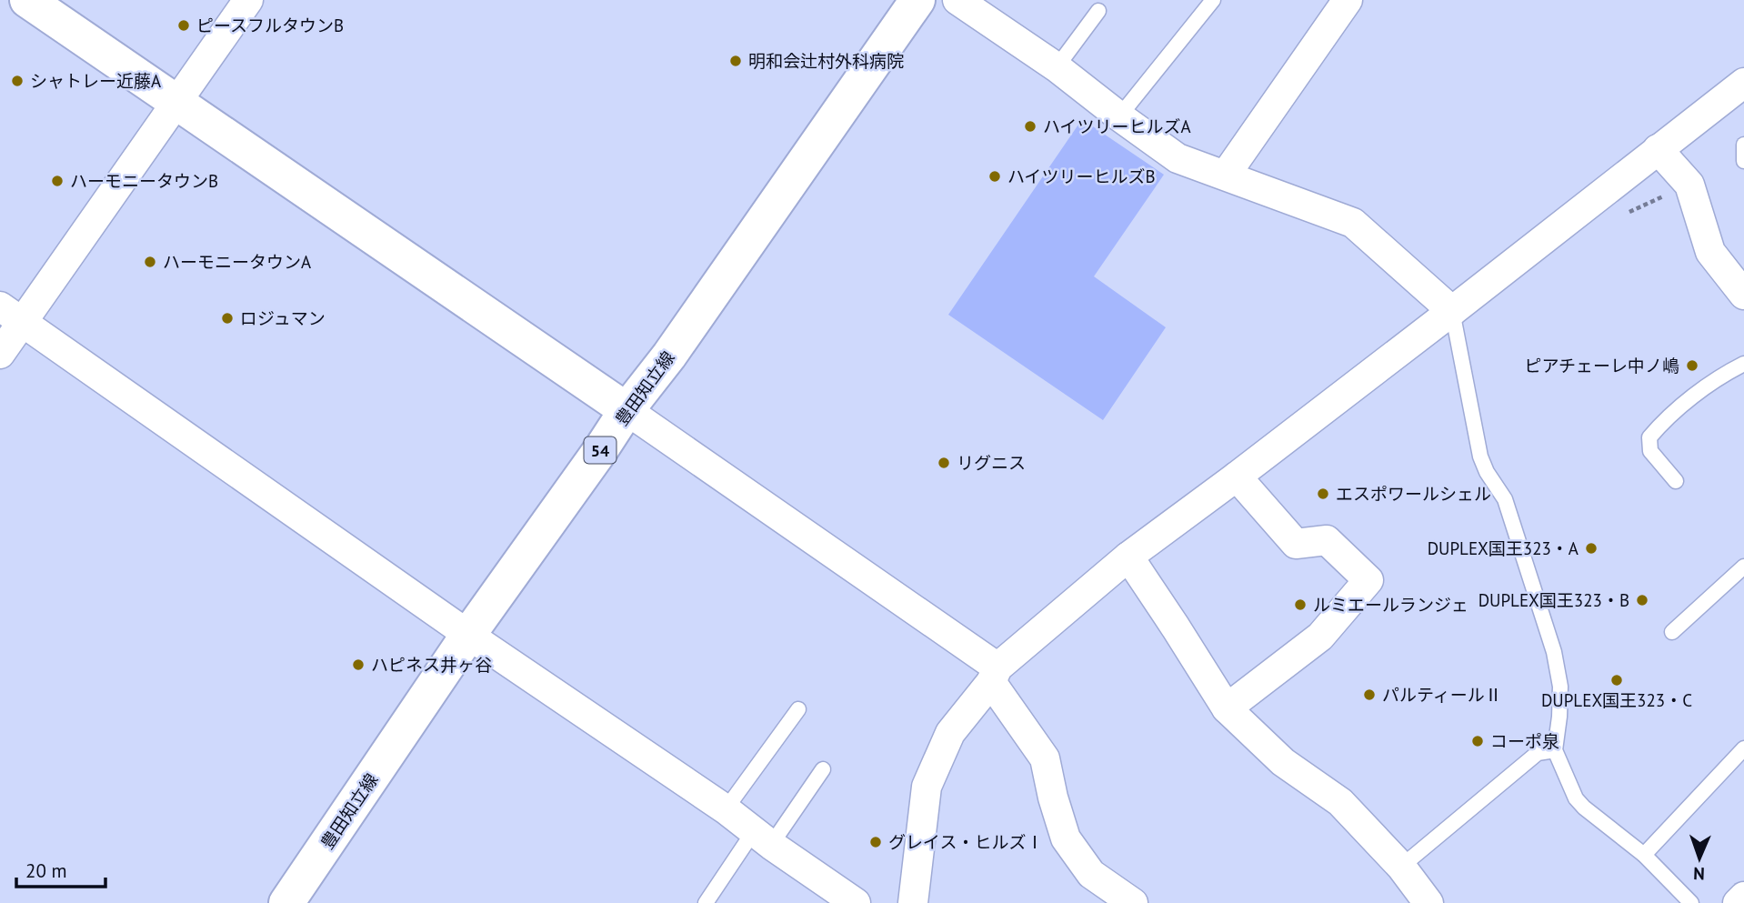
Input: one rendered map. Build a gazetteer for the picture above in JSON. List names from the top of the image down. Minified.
{"streets":{"main road":["豊田知立線","54"]},"places":["ピースフルタウンB","明和会辻村外科病院","シャトレー近藤A","ハイツリーヒルズA","ハイツリーヒルズB","ハーモニータウンB","ハーモニータウンA","ロジュマン","ピアチェーレ中ノ嶋","リグニス","エスポワールシェル","DUPLEX国王323・A","DUPLEX国王323・B","ルミエールランジェ","ハピネス井ヶ谷","DUPLEX国王323・C","パルティールⅡ","コーポ泉","グレイス・ヒルズⅠ"],"scale_bar":"20 m","north":"bottom"}
